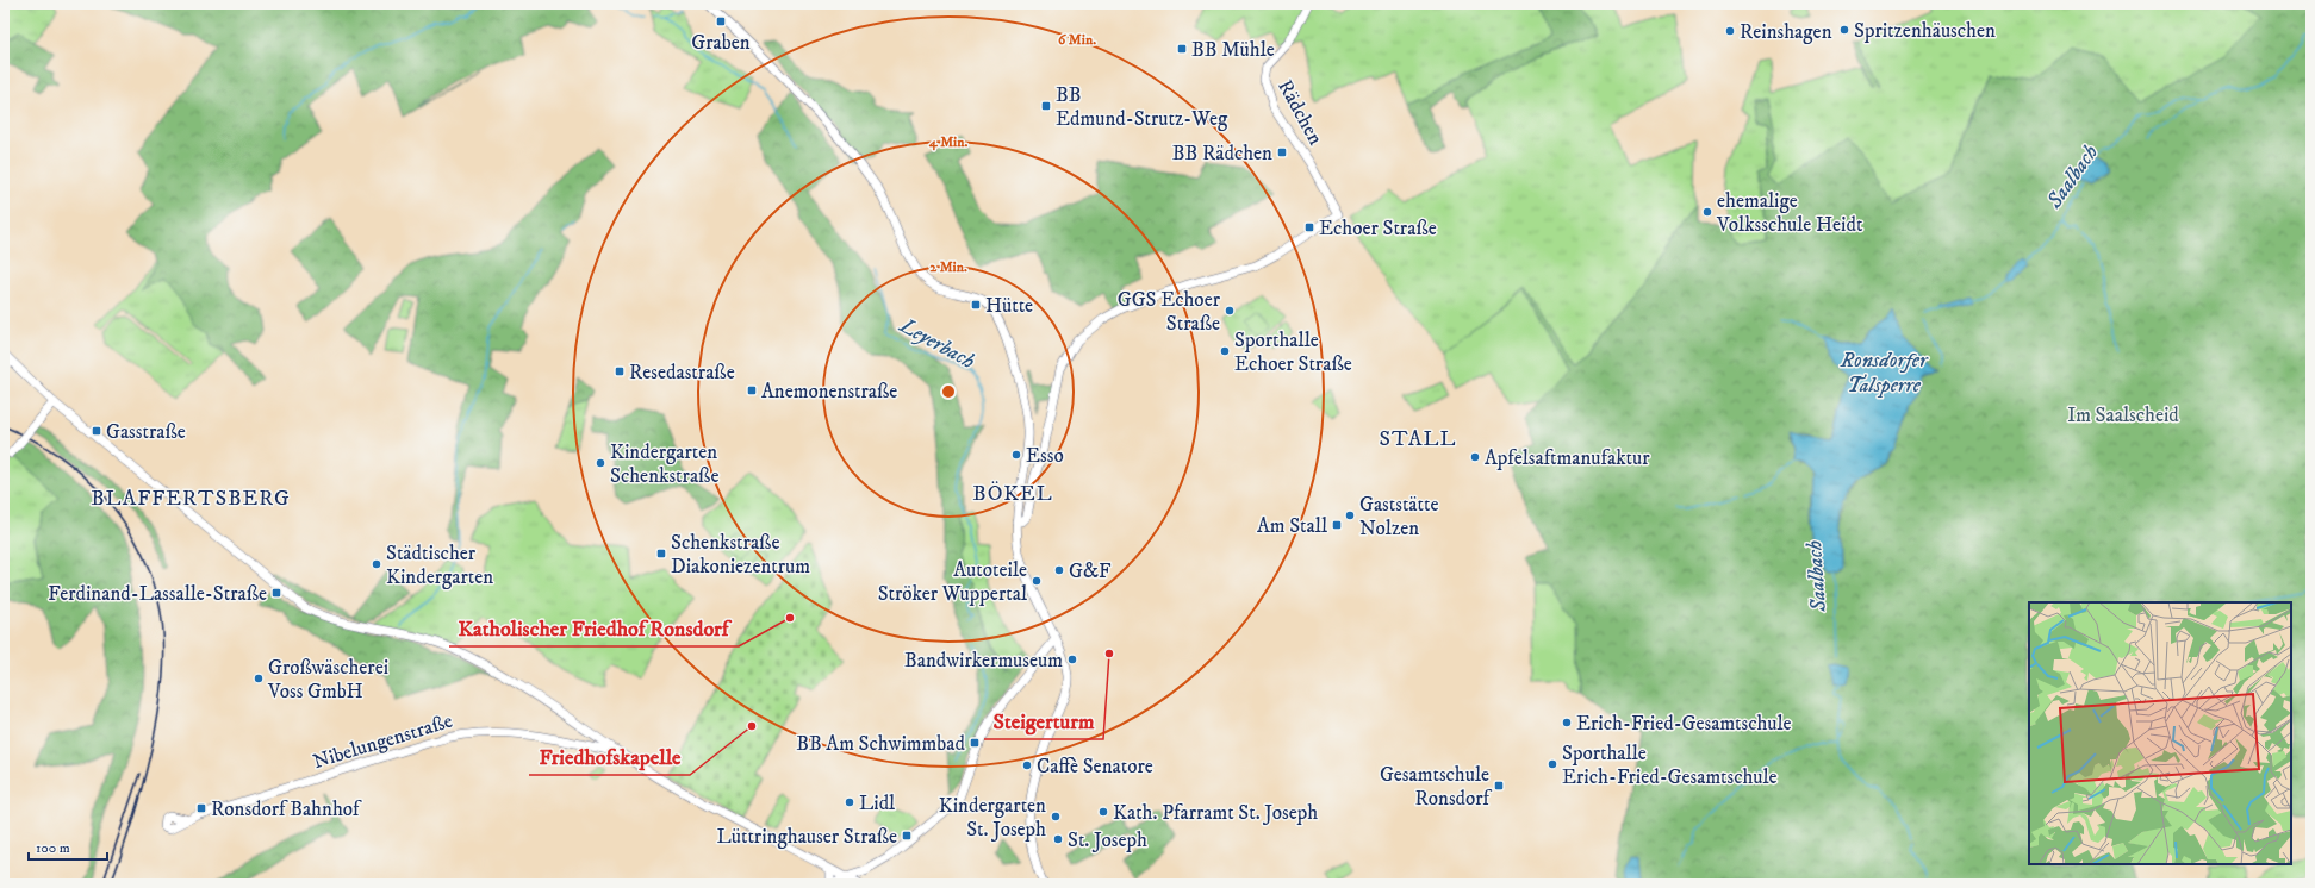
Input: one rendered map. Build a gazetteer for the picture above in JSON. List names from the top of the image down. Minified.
{"streets":{"main road":["Rädchen","Nibelungenstraße"]},"districts":["STALL","BÖKEL","BLAFFERTSBERG"],"water":["Saalbach","Leyerbach","Ronsdorfer Talsperre"],"parks":["Im Saalscheid"],"places":{"transit":["Graben","BB Mühle","BB Edmund-Strutz-Weg","BB Rädchen","Echoer Straße","Hütte","Resedastraße","Anemonenstraße","Gasstraße","Am Stall","Schenkstraße Diakoniezentrum","Ferdinand-Lassalle-Straße","BB Am Schwimmbad","Gesamtschule Ronsdorf","Ronsdorf Bahnhof","Lüttringhauser Straße"],"other":["Spritzenhäuschen","Reinshagen","ehemalige Volksschule Heidt","GGS Echoer Straße","Sporthalle Echoer Straße","Esso","Apfelsaftmanufaktur","Kindergarten Schenkstraße","Gaststätte Nolzen","Städtischer Kindergarten","G&F","Autoteile Ströker Wuppertal","Katholischer Friedhof Ronsdorf","Steigerturm","Bandwirkermuseum","Großwäscherei Voss GmbH","Erich-Fried-Gesamtschule","Friedhofskapelle","Sporthalle Erich-Fried-Gesamtschule","Caffè Senatore","Lidl","Kath. Pfarramt St. Joseph","Kindergarten St. Joseph","St. Joseph"]},"scale_bar":"100 m","rings":["6 Min.","4 Min.","2 Min."]}
